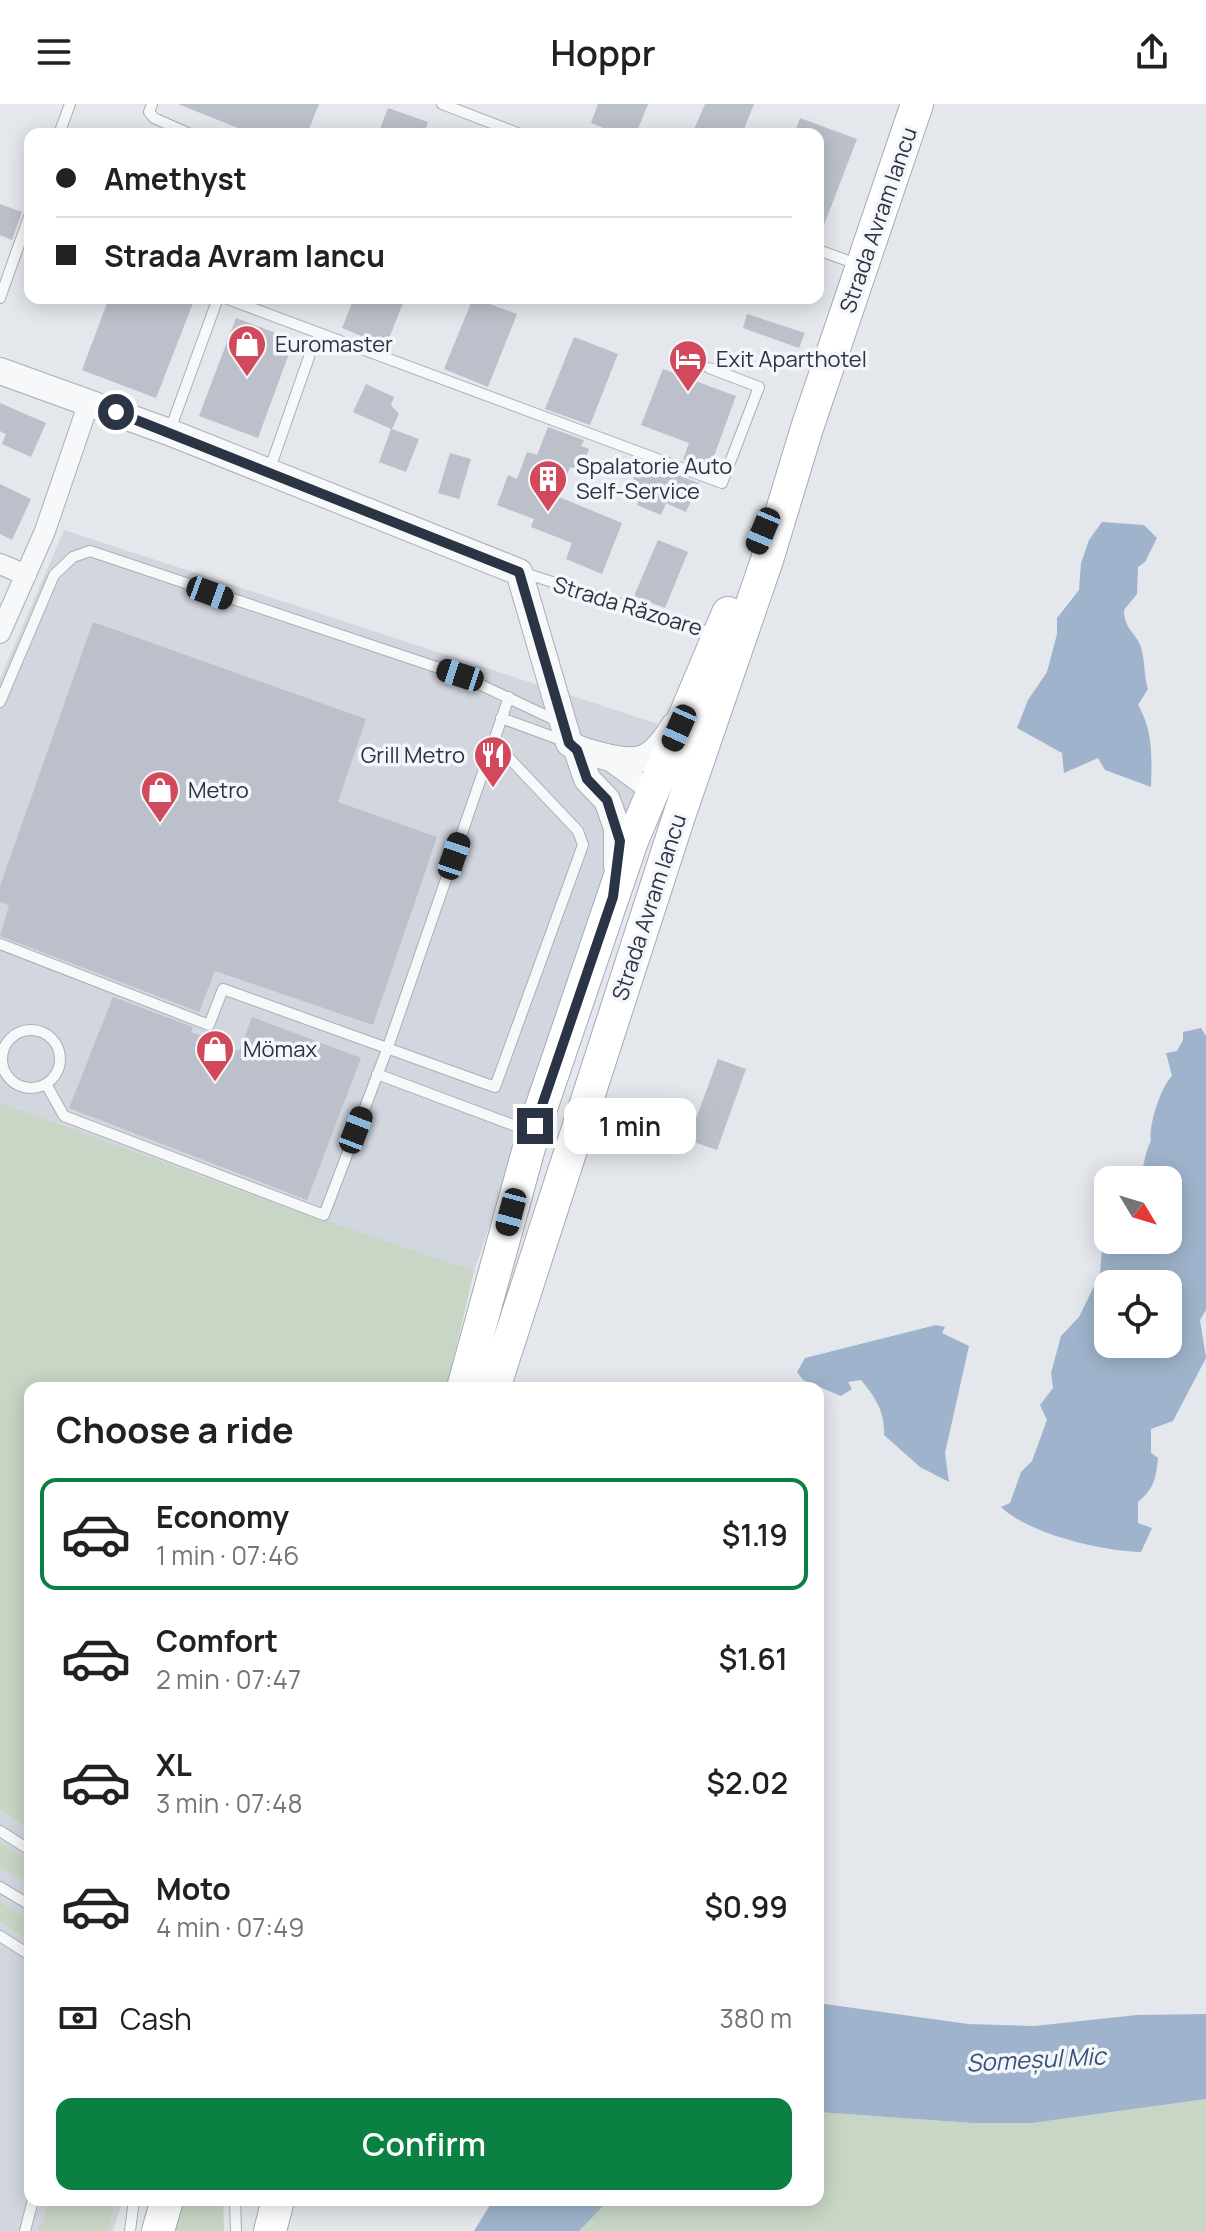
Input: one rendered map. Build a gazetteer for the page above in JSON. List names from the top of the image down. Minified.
{"streets":{"main road":["Strada Avram Iancu"],"street":["Strada Răzoare"]},"crossings":[["Strada Avram Iancu","Strada Răzoare"]],"water":["Someșul Mic"],"places":{"shop":["Euromaster","Metro","Mömax"],"hotel":["Exit Aparthotel"],"building":["Spalatorie Auto Self-Service"],"restaurant":["Grill Metro"]},"north":"bottom right","page":{"header":"Hoppr","banner":["Amethyst","Strada Avram Iancu"],"bubble":"1 min","heading":"Choose a ride","list":[{"name":"Economy","note":"1 min · 07:46","value":"$1.19"},{"name":"Comfort","note":"2 min · 07:47","value":"$1.61"},{"name":"XL","note":"3 min · 07:48","value":"$2.02"},{"name":"Moto","note":"4 min · 07:49","value":"$0.99"}],"pay":["Cash","380 m"],"buttons":"Confirm"}}
